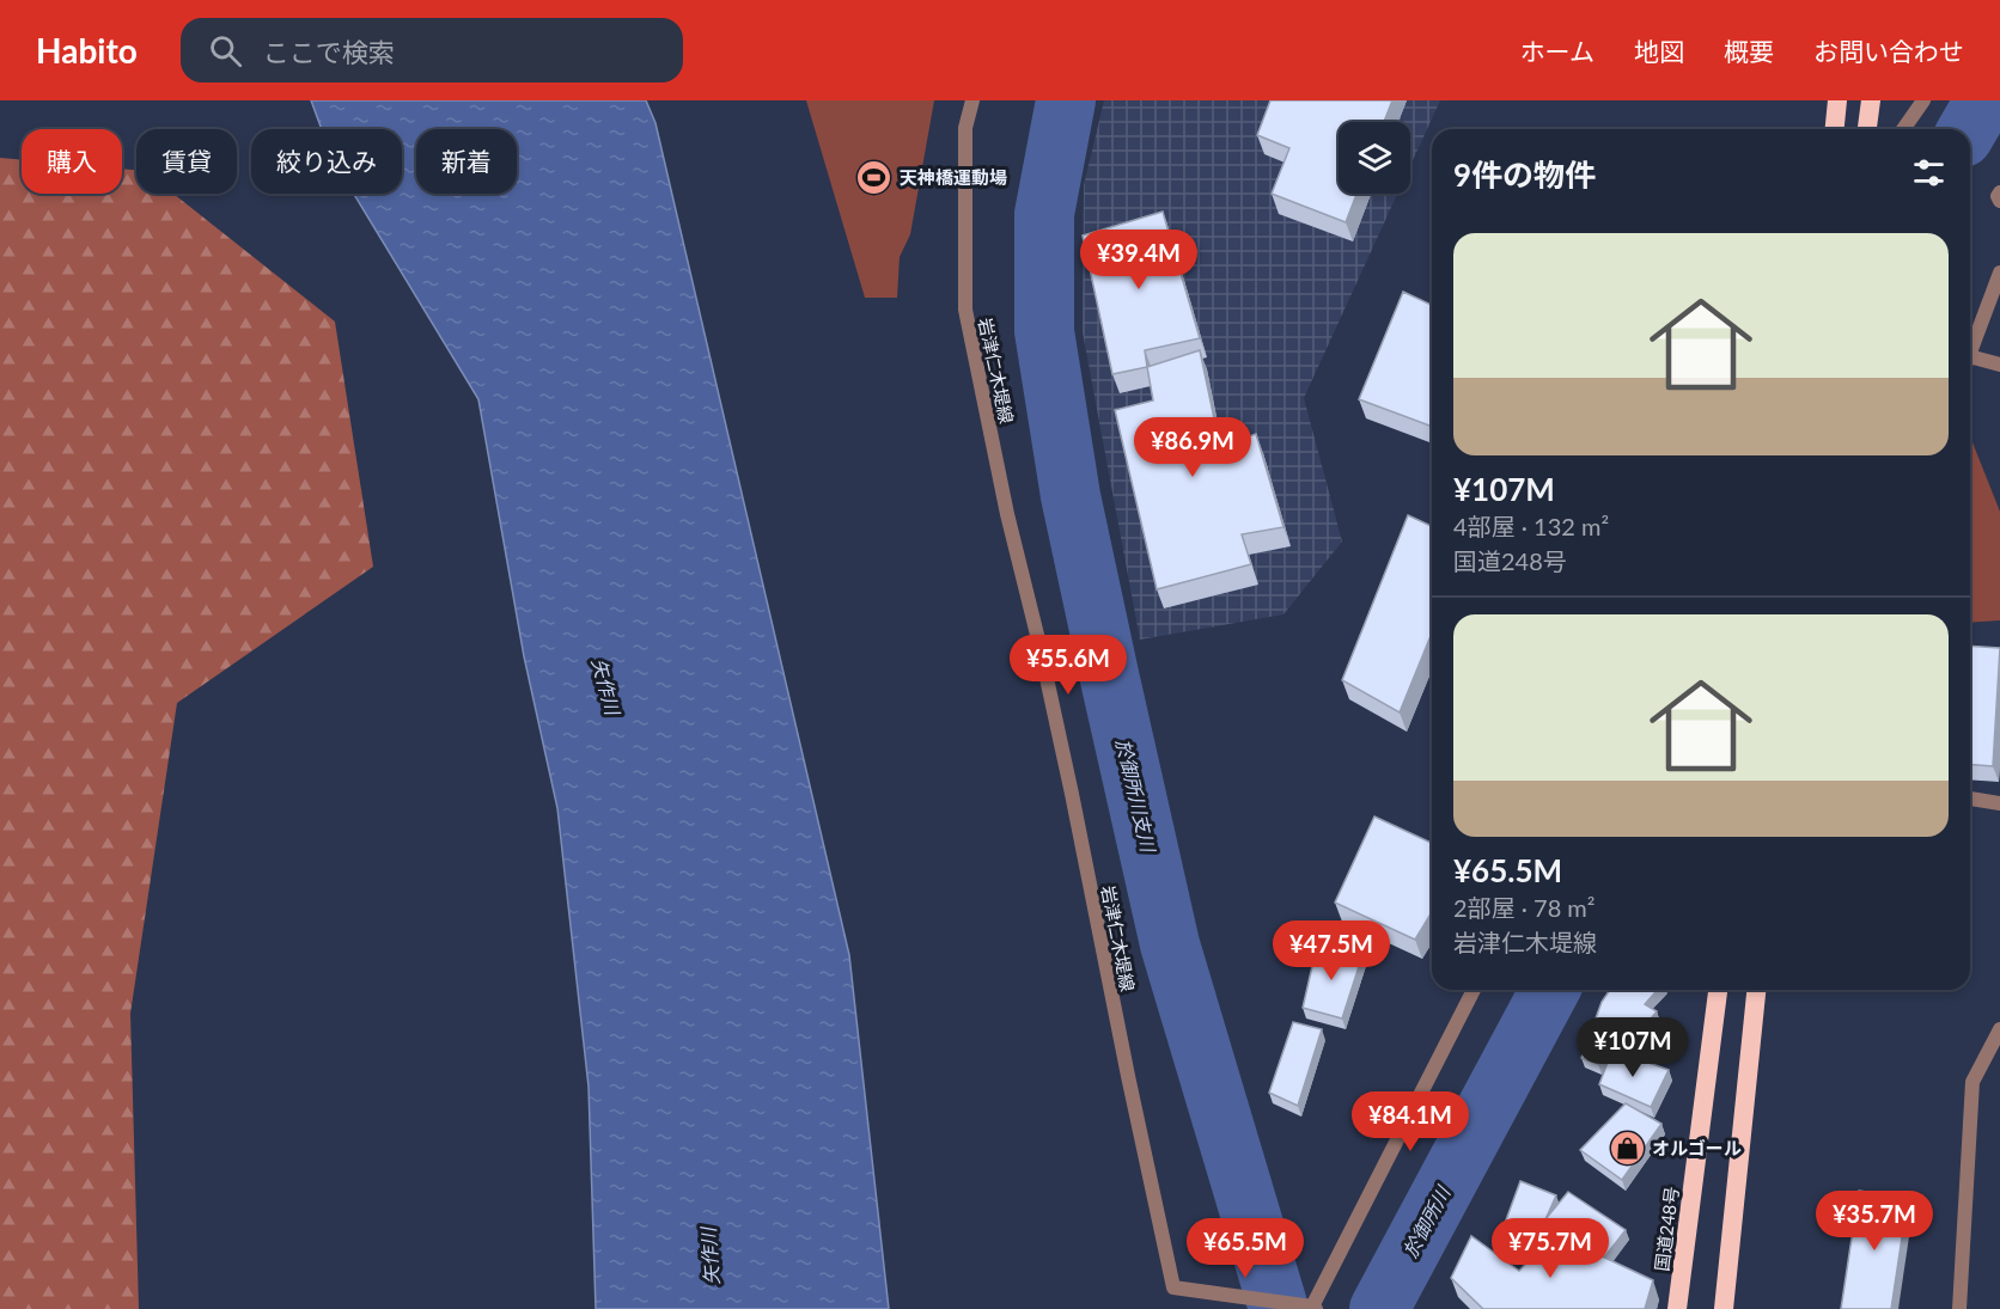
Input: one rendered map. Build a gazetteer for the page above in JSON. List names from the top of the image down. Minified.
{"streets":{"highway":["国道248号"],"street":["岩津仁木堤線"]},"water":["矢作川","於御所川支川","於御所川"],"places":{"sports":["天神橋運動場"],"shop":["オルゴール"]},"page":{"header":"Habito","search":"ここで検索","nav":["ホーム","地図","概要","お問い合わせ"],"chip":["購入","賃貸","絞り込み","新着"],"heading":"9件の物件","list":[{"name":"¥107M","note":"4部屋 · 132 m² · 国道248号"},{"name":"¥65.5M","note":"2部屋 · 78 m² · 岩津仁木堤線"}],"price":["¥39.4M","¥86.9M","¥55.6M","¥47.5M","¥107M","¥84.1M","¥35.7M","¥65.5M","¥75.7M"]}}
